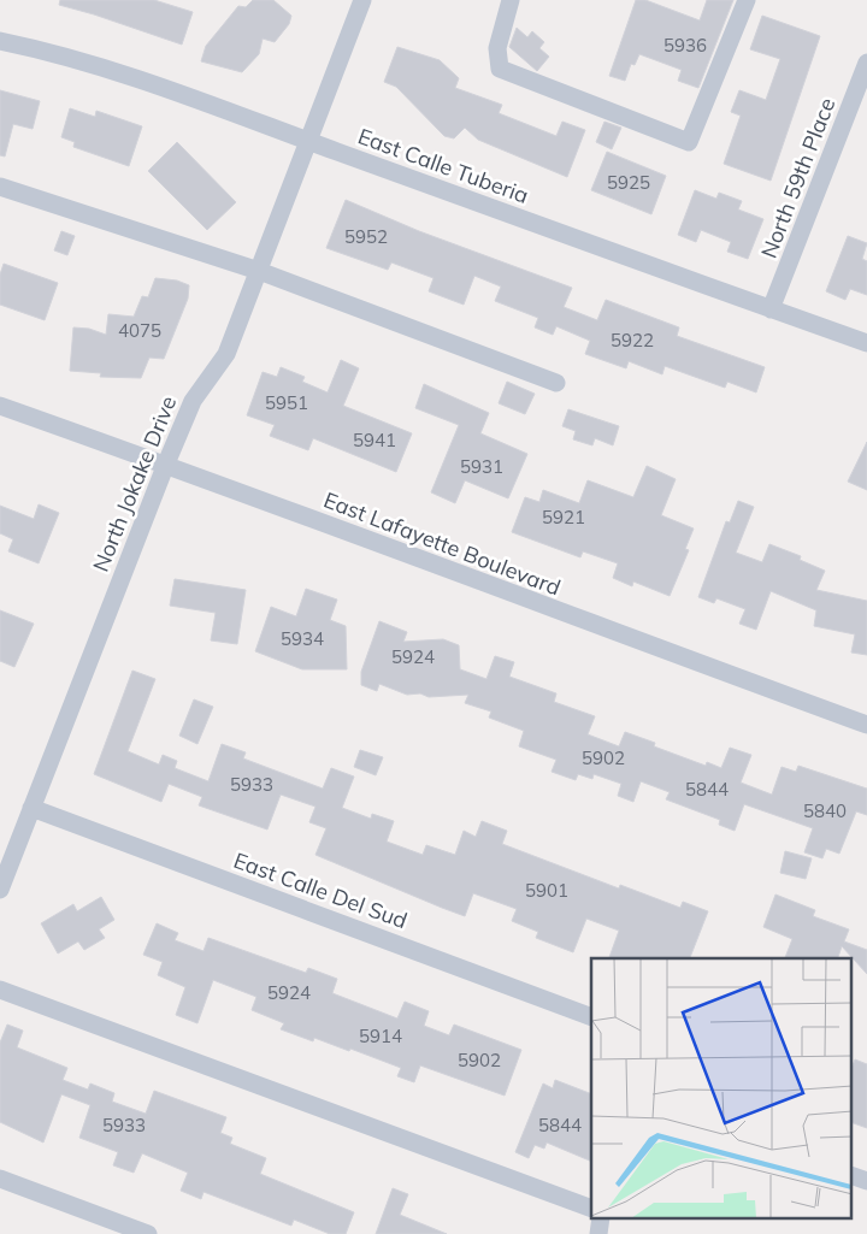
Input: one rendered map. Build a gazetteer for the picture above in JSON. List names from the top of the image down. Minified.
{"streets":{"street":["East Calle Tuberia","North 59th Place","North Jokake Drive","East Lafayette Boulevard","East Calle Del Sud"]},"crossings":[["East Calle Tuberia","North 59th Place"],["East Calle Tuberia","North Jokake Drive"],["North Jokake Drive","East Lafayette Boulevard"],["North Jokake Drive","East Calle Del Sud"]],"house_numbers":["5936","5925","5952","4075","5922","5951","5941","5931","5921","5934","5924","5902","5933","5844","5840","5901","5924","5914","5902","5933","5844"]}
